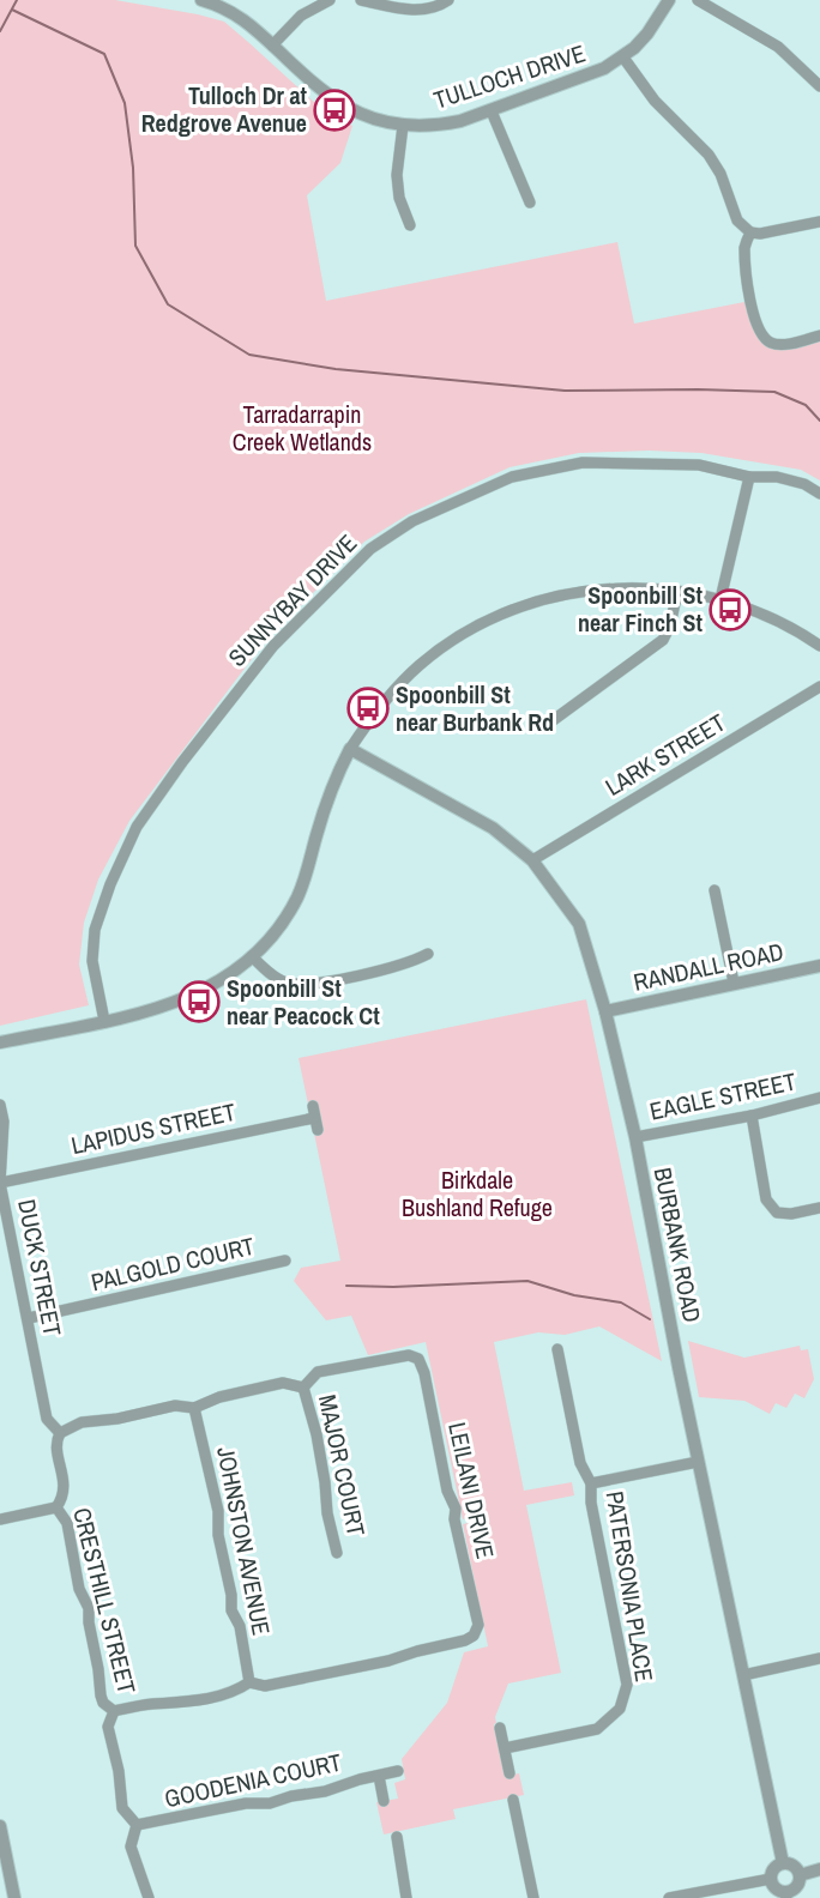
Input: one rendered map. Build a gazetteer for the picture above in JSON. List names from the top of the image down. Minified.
{"streets":{"street":["TULLOCH DRIVE","SUNNYBAY DRIVE","LARK STREET","RANDALL ROAD","EAGLE STREET","LAPIDUS STREET","BURBANK ROAD","PALGOLD COURT","DUCK STREET","MAJOR COURT","LEILANI DRIVE","JOHNSTON AVENUE","PATERSONIA PLACE","CRESTHILL STREET","GOODENIA COURT"]},"crossings":[["LARK STREET","BURBANK ROAD"],["RANDALL ROAD","BURBANK ROAD"],["EAGLE STREET","BURBANK ROAD"],["LAPIDUS STREET","DUCK STREET"],["PALGOLD COURT","DUCK STREET"],["DUCK STREET","CRESTHILL STREET"],["MAJOR COURT","LEILANI DRIVE"],["LEILANI DRIVE","JOHNSTON AVENUE"],["LEILANI DRIVE","CRESTHILL STREET"],["CRESTHILL STREET","GOODENIA COURT"]],"parks":["Tarradarrapin Creek Wetlands","Birkdale Bushland Refuge"],"places":{"bus stop":["Tulloch Dr at Redgrove Avenue","Spoonbill St near Finch St","Spoonbill St near Burbank Rd","Spoonbill St near Peacock Ct"]}}
